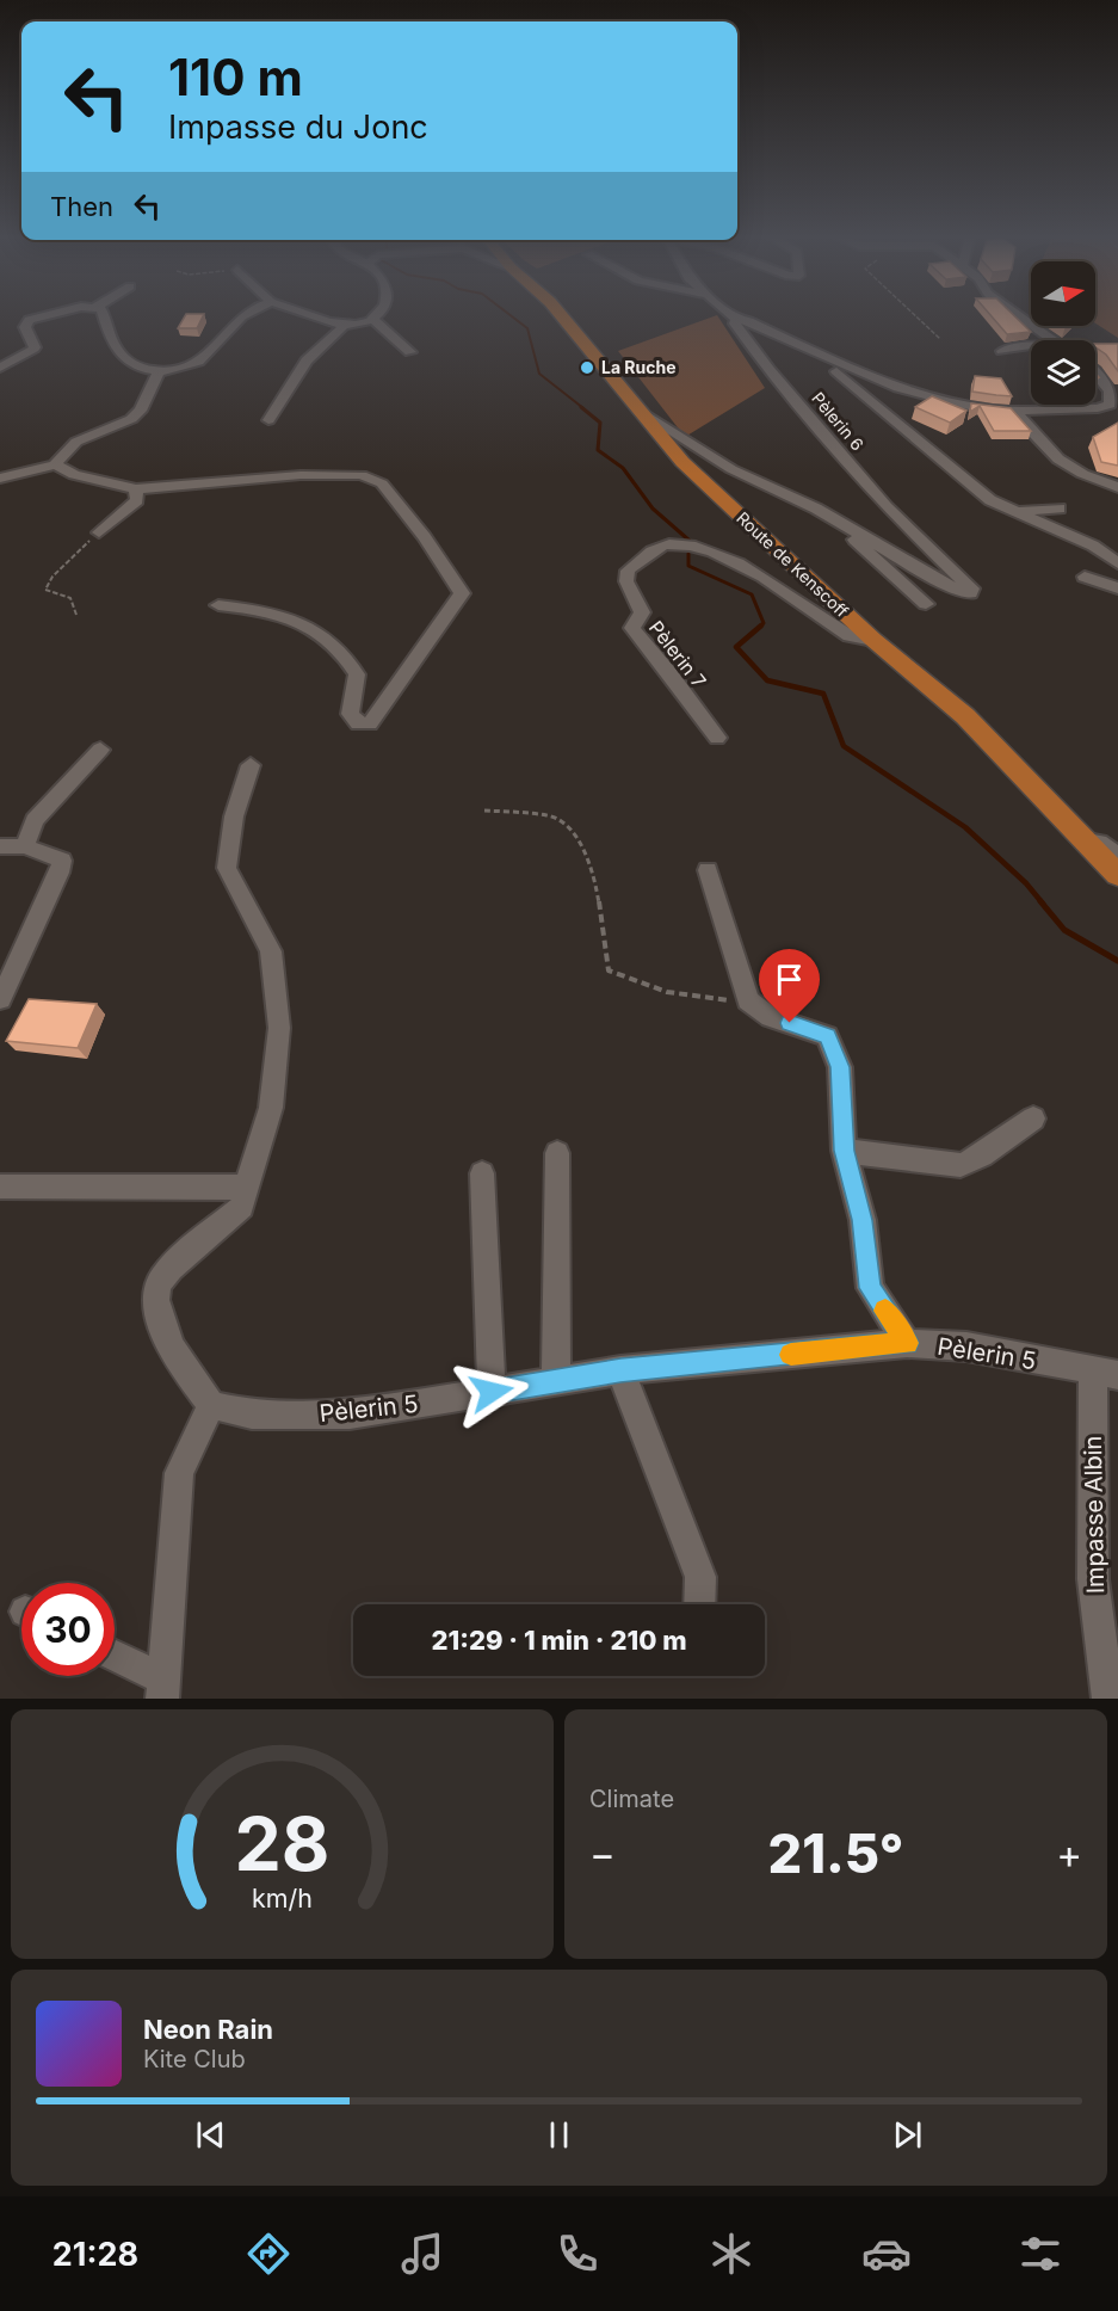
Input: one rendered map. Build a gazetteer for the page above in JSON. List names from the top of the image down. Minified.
{"streets":{"main road":["Route de Kenscoff"],"street":["Pèlerin 6","Pèlerin 7","Pèlerin 5","Impasse Albin"]},"crossings":[["Pèlerin 6","Route de Kenscoff"],["Route de Kenscoff","Pèlerin 7"],["Pèlerin 5","Impasse Albin"]],"places":["La Ruche"],"north":"right","page":{"turn":["110 m","Impasse du Jonc"],"then":"Then","limit":"30","trip":"21:29 · 1 min · 210 m","tile":"Climate","heat":["−","21.5°","+"],"song":["Neon Rain","Kite Club"],"tabs":"21:28","gauge":["28","km/h"]}}
